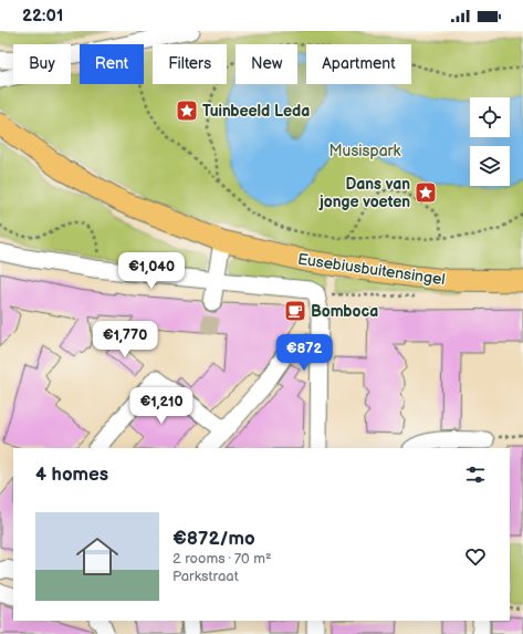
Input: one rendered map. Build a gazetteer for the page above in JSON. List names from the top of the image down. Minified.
{"streets":{"main road":["Eusebiusbuitensingel"]},"parks":["Musispark"],"places":{"place":["Tuinbeeld Leda","Dans van jonge voeten"],"cafe":["Bomboca"]},"page":{"status":"22:01","chip":["Buy","Rent","Filters","New","Apartment"],"price":["€1,040","€1,770","€872","€1,210"],"heading":"4 homes","list":[{"name":"€872/mo","note":"2 rooms · 70 m² · Parkstraat"}]}}
